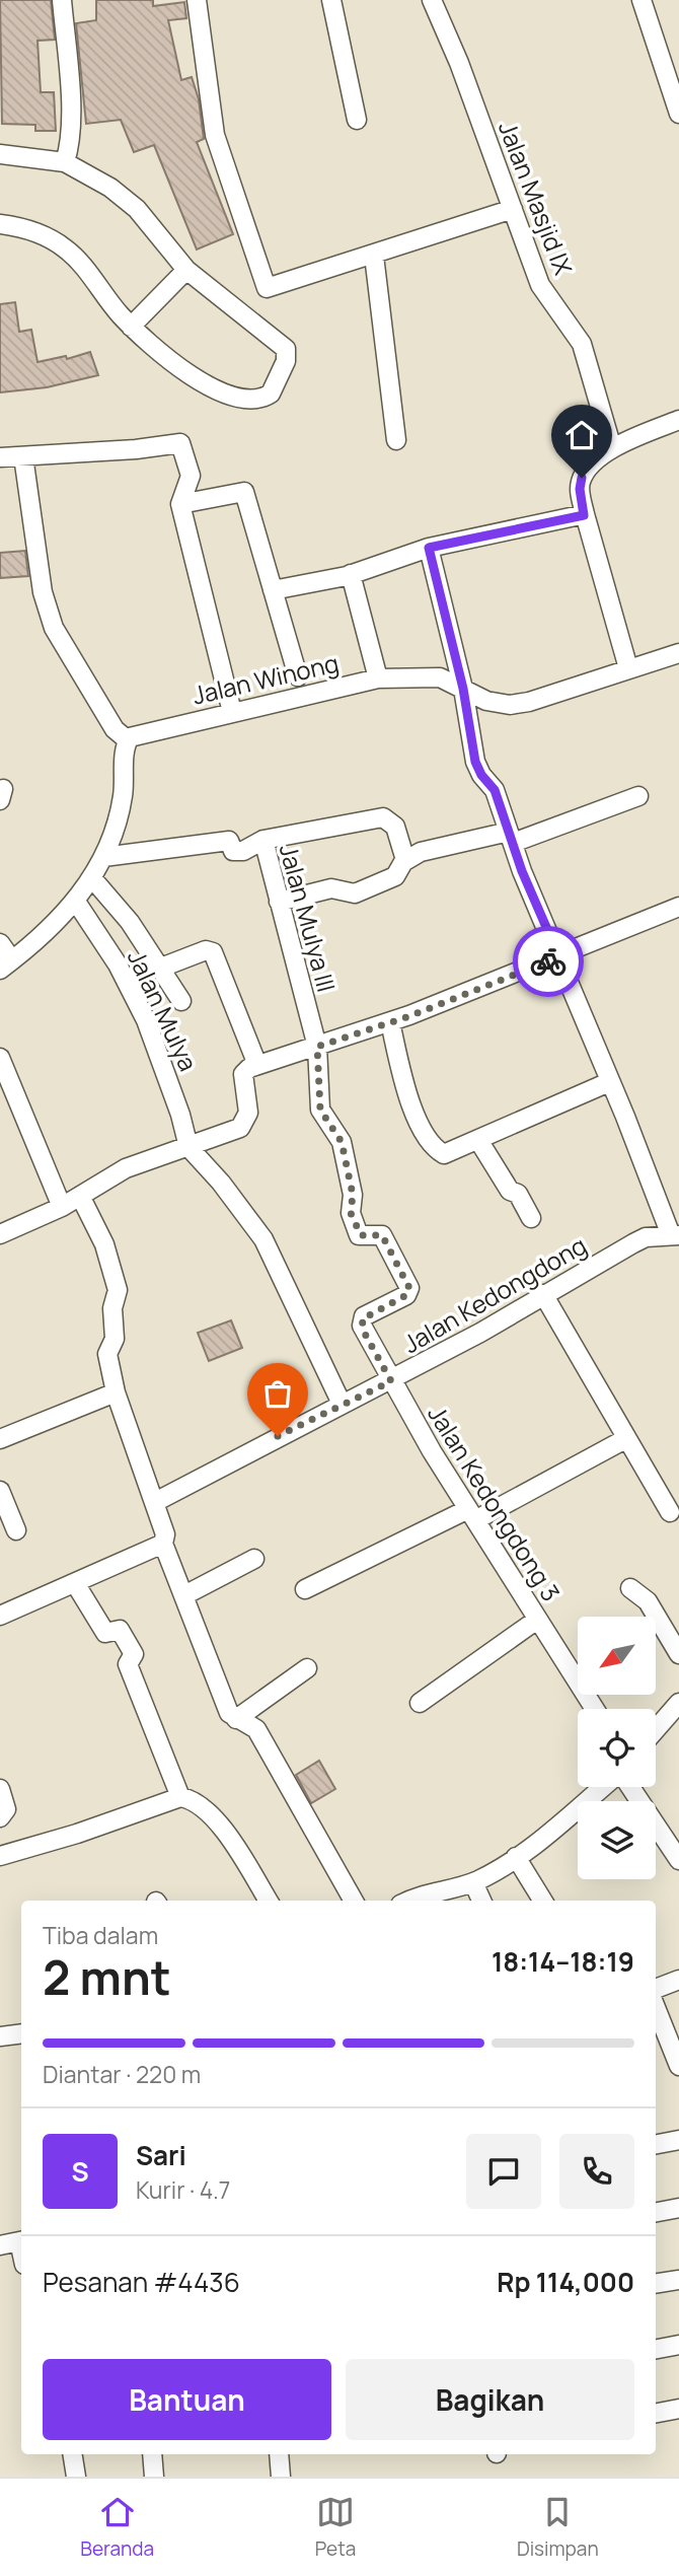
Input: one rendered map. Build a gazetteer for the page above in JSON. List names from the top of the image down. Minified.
{"streets":{"street":["Jalan Masjid IX","Jalan Winong","Jalan Mulya III","Jalan Mulya","Jalan Kedongdong","Jalan Kedongdong 3"]},"crossings":[["Jalan Mulya III","Jalan Kedongdong"],["Jalan Mulya III","Jalan Kedongdong 3"],["Jalan Kedongdong","Jalan Kedongdong 3"]],"north":"bottom left","page":{"heading":["2 mnt","Tiba dalam","18:14–18:19"],"panel":["Sari","Kurir · 4.7","Pesanan #4436","Rp 114,000"],"bar":"Diantar · 220 m","round":"S","buttons":["Bantuan","Bagikan"],"tabs":["Beranda","Peta","Disimpan"]}}
